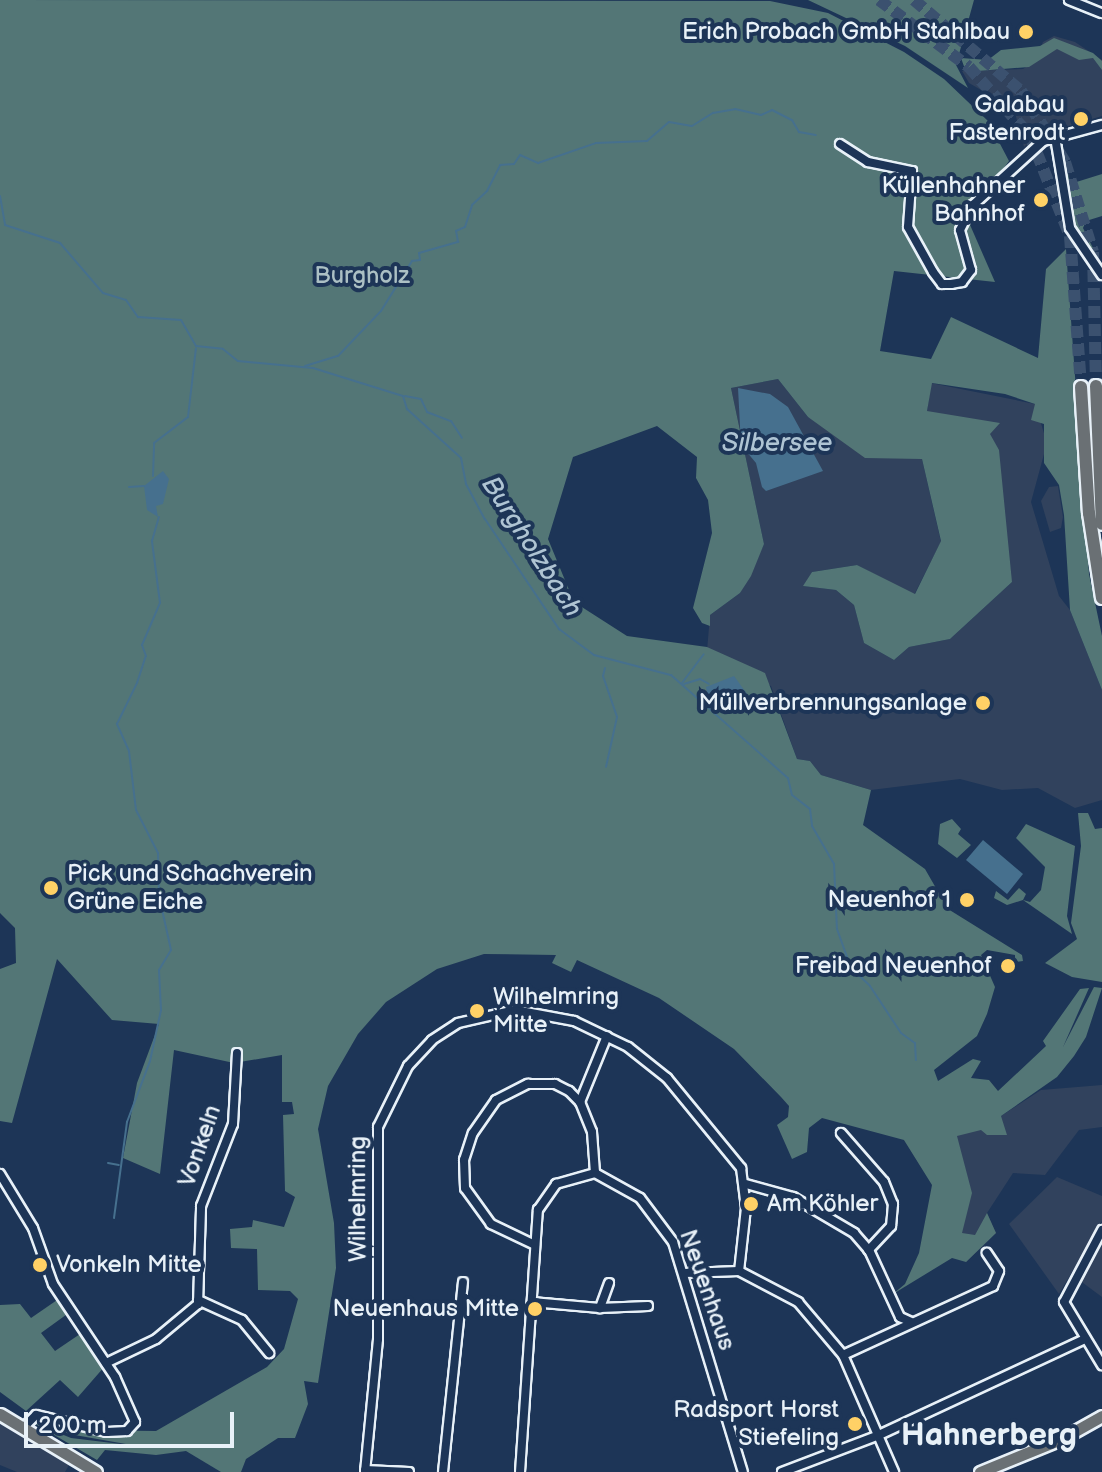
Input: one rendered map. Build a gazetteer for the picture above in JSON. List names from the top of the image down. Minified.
{"streets":{"street":["Vonkeln","Wilhelmring","Neuenhaus"]},"districts":["Hahnerberg"],"water":["Silbersee","Burgholzbach"],"parks":["Burgholz"],"places":["Erich Probach GmbH Stahlbau","Galabau Fastenrodt","Küllenhahner Bahnhof","Müllverbrennungsanlage","Pick und Schachverein Grüne Eiche","Neuenhof 1","Freibad Neuenhof","Wilhelmring Mitte","Am Köhler","Vonkeln Mitte","Neuenhaus Mitte","Radsport Horst Stiefeling"],"scale_bar":"200 m"}
